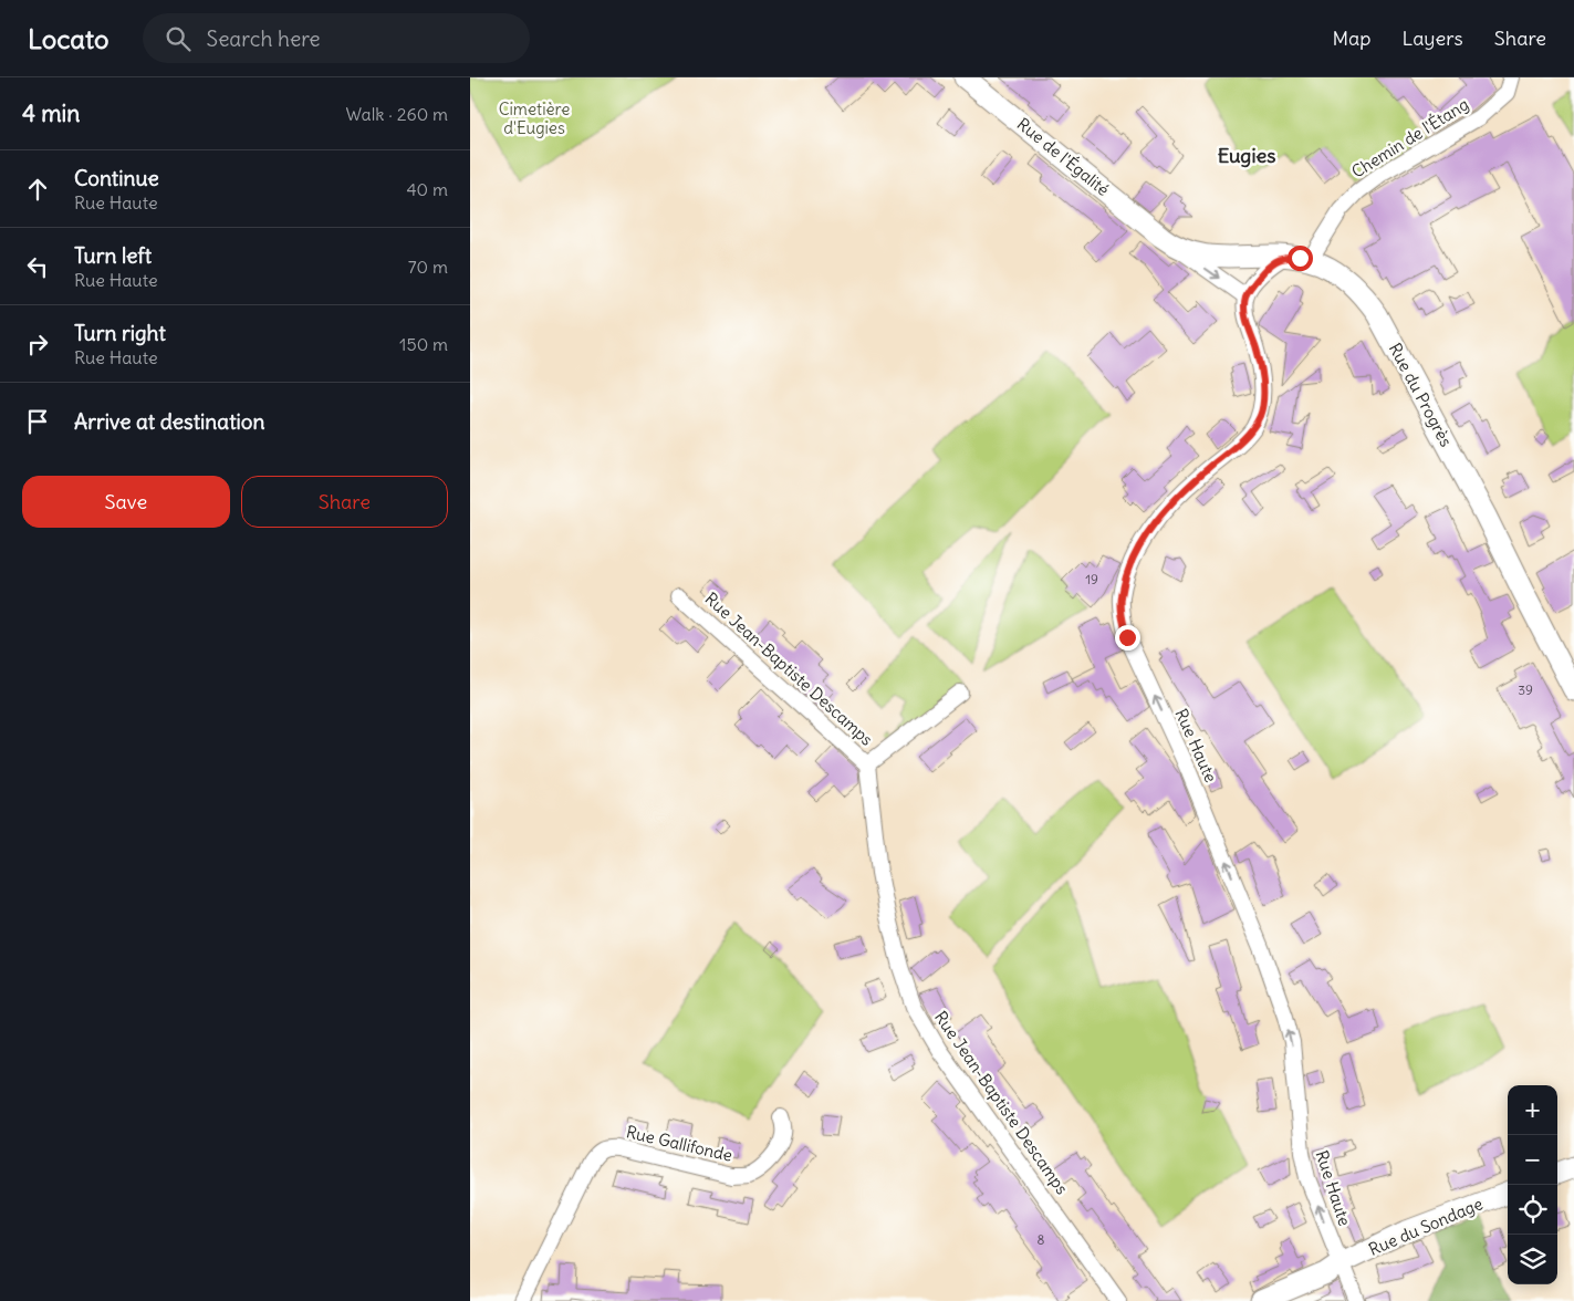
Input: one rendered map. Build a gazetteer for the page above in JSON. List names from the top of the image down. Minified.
{"streets":{"main road":["Rue de l'Égalité","Rue du Progrès","Rue du Sondage"],"street":["Chemin de l'Étang","Rue Jean-Baptiste Descamps","Rue Haute","Rue Gallifonde"]},"crossings":[["Chemin de l'Étang","Rue du Progrès"],["Rue de l'Égalité","Rue du Progrès"],["Rue Haute","Rue du Sondage"]],"one_way":["Rue Haute"],"districts":["Eugies"],"parks":["Cimetière d'Eugies"],"house_numbers":["19","39","8"],"page":{"header":"Locato","search":"Search here","nav":["Map","Layers","Share"],"heading":["4 min","Walk · 260 m"],"list":[["Continue","Rue Haute","40 m"],["Turn left","Rue Haute","70 m"],["Turn right","Rue Haute","150 m"],"Arrive at destination"],"buttons":["Save","Share"],"map_buttons":["+","−"]}}
